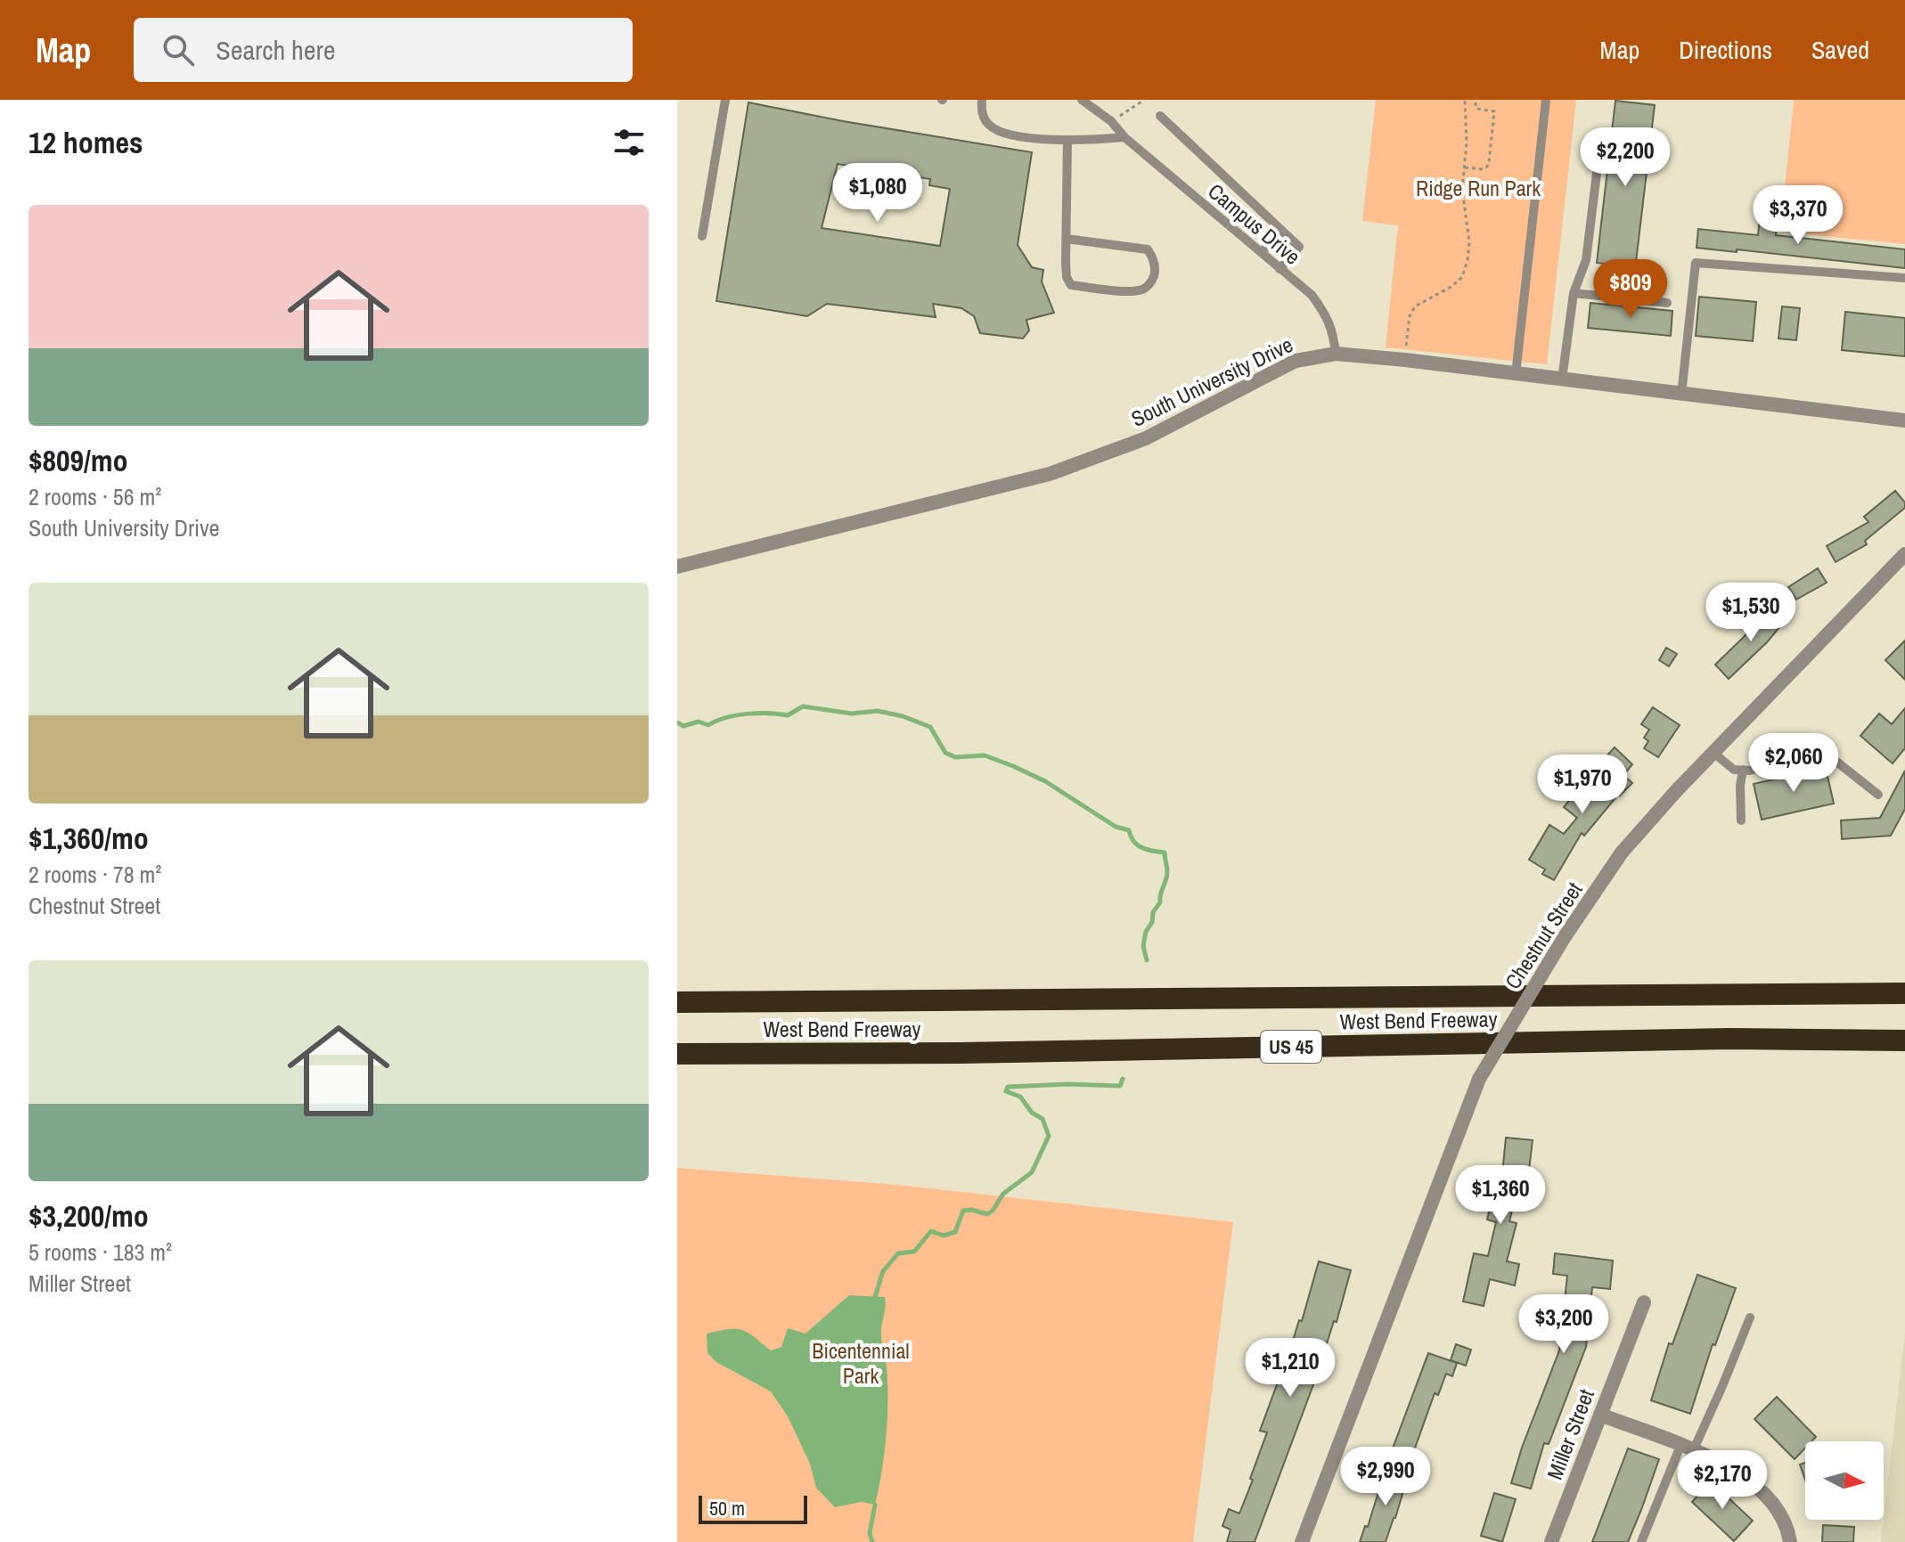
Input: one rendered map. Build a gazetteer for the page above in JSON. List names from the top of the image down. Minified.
{"streets":{"highway":["West Bend Freeway","US 45"],"street":["South University Drive","Chestnut Street","Miller Street"],"lane":["Campus Drive"]},"crossings":[["Campus Drive","South University Drive"]],"parks":["Ridge Run Park","Bicentennial Park"],"scale_bar":"50 m","north":"right","page":{"header":"Map","search":"Search here","nav":["Map","Directions","Saved"],"heading":"12 homes","price":["$2,200","$1,080","$3,370","$809","$1,530","$2,060","$1,970","$1,360","$3,200","$1,210","$2,990","$2,170"],"list":[{"name":"$809/mo","note":"2 rooms · 56 m² · South University Drive"},{"name":"$1,360/mo","note":"2 rooms · 78 m² · Chestnut Street"},{"name":"$3,200/mo","note":"5 rooms · 183 m² · Miller Street"}],"scale":"50 m"}}
